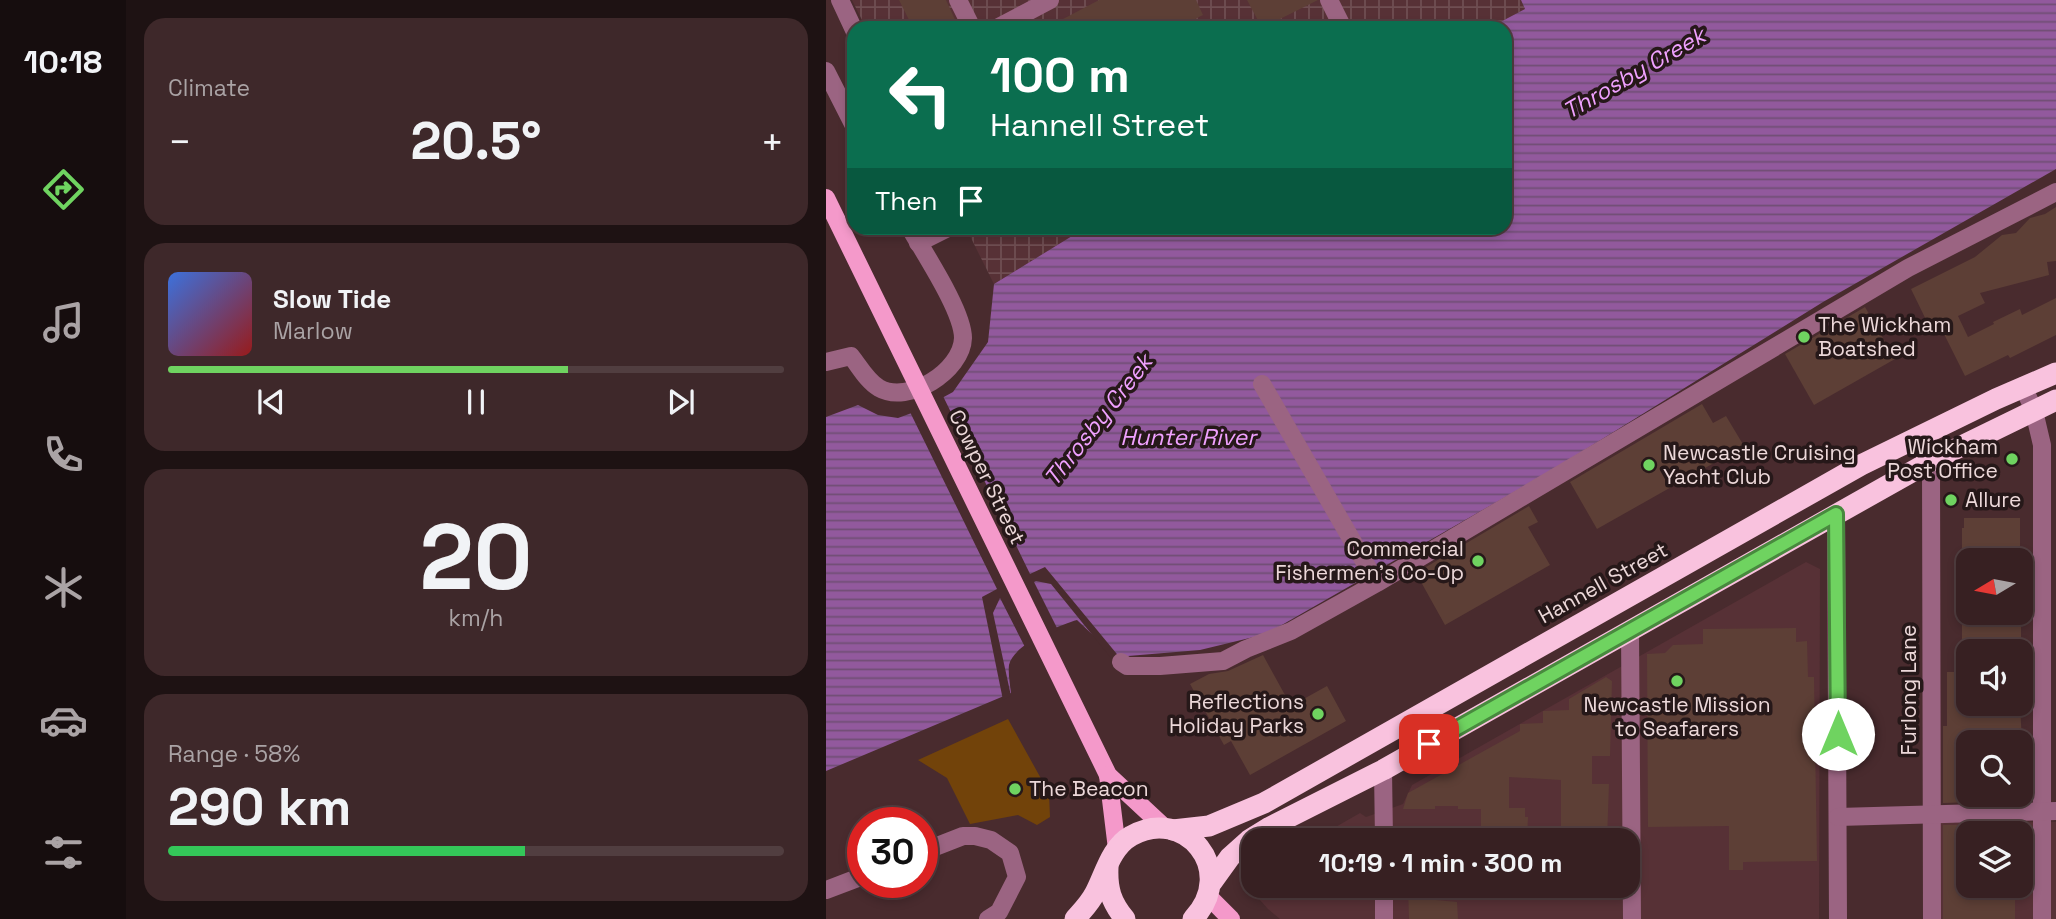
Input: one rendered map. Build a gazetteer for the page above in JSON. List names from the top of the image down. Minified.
{"streets":{"highway":["Hannell Street"],"main road":["Cowper Street"],"street":["Furlong Lane"]},"crossings":[["Cowper Street","Hannell Street"]],"water":["Throsby Creek","Hunter River"],"places":["The Wickham Boatshed","Wickham Post Office","Newcastle Cruising Yacht Club","Allure","Commercial Fishermen’s Co-Op","Newcastle Mission to Seafarers","Reflections Holiday Parks","The Beacon"],"north":"left","page":{"tabs":"10:18","tile":["Climate",["20","km/h"],["Range · 58%","290 km"]],"turn":["100 m","Hannell Street"],"heat":["−","20.5°","+"],"then":"Then","song":["Slow Tide","Marlow"],"limit":"30","trip":"10:19 · 1 min · 300 m"}}
